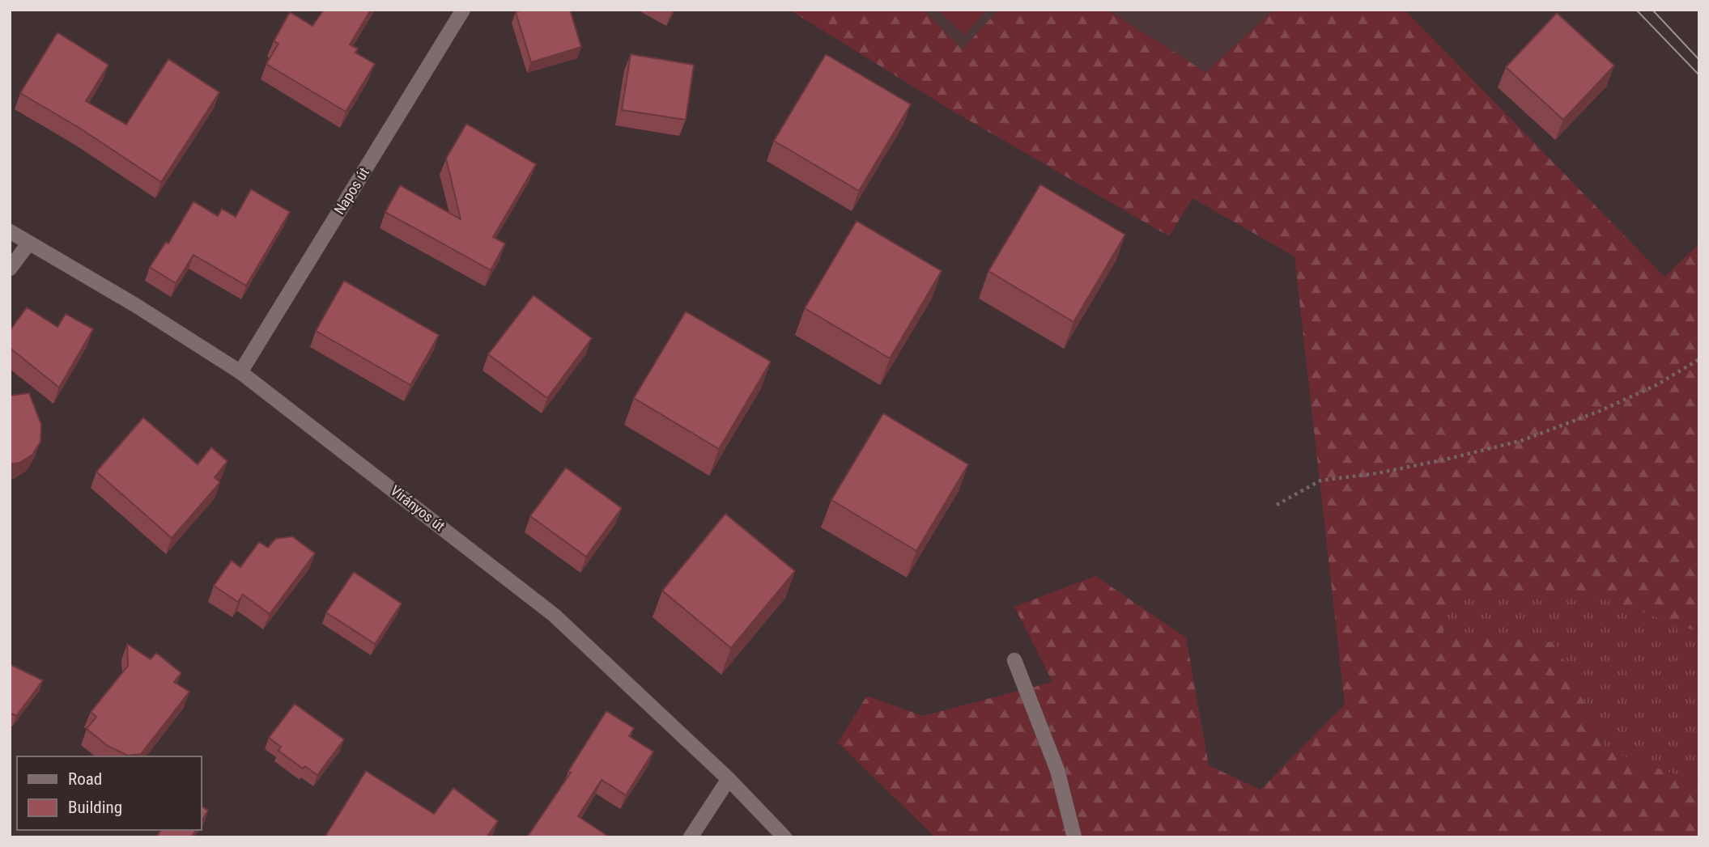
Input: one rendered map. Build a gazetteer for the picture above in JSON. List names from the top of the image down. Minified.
{"streets":{"street":["Napos út","Virányos út"]},"crossings":[["Napos út","Virányos út"]],"legend":["Road","Building"]}
